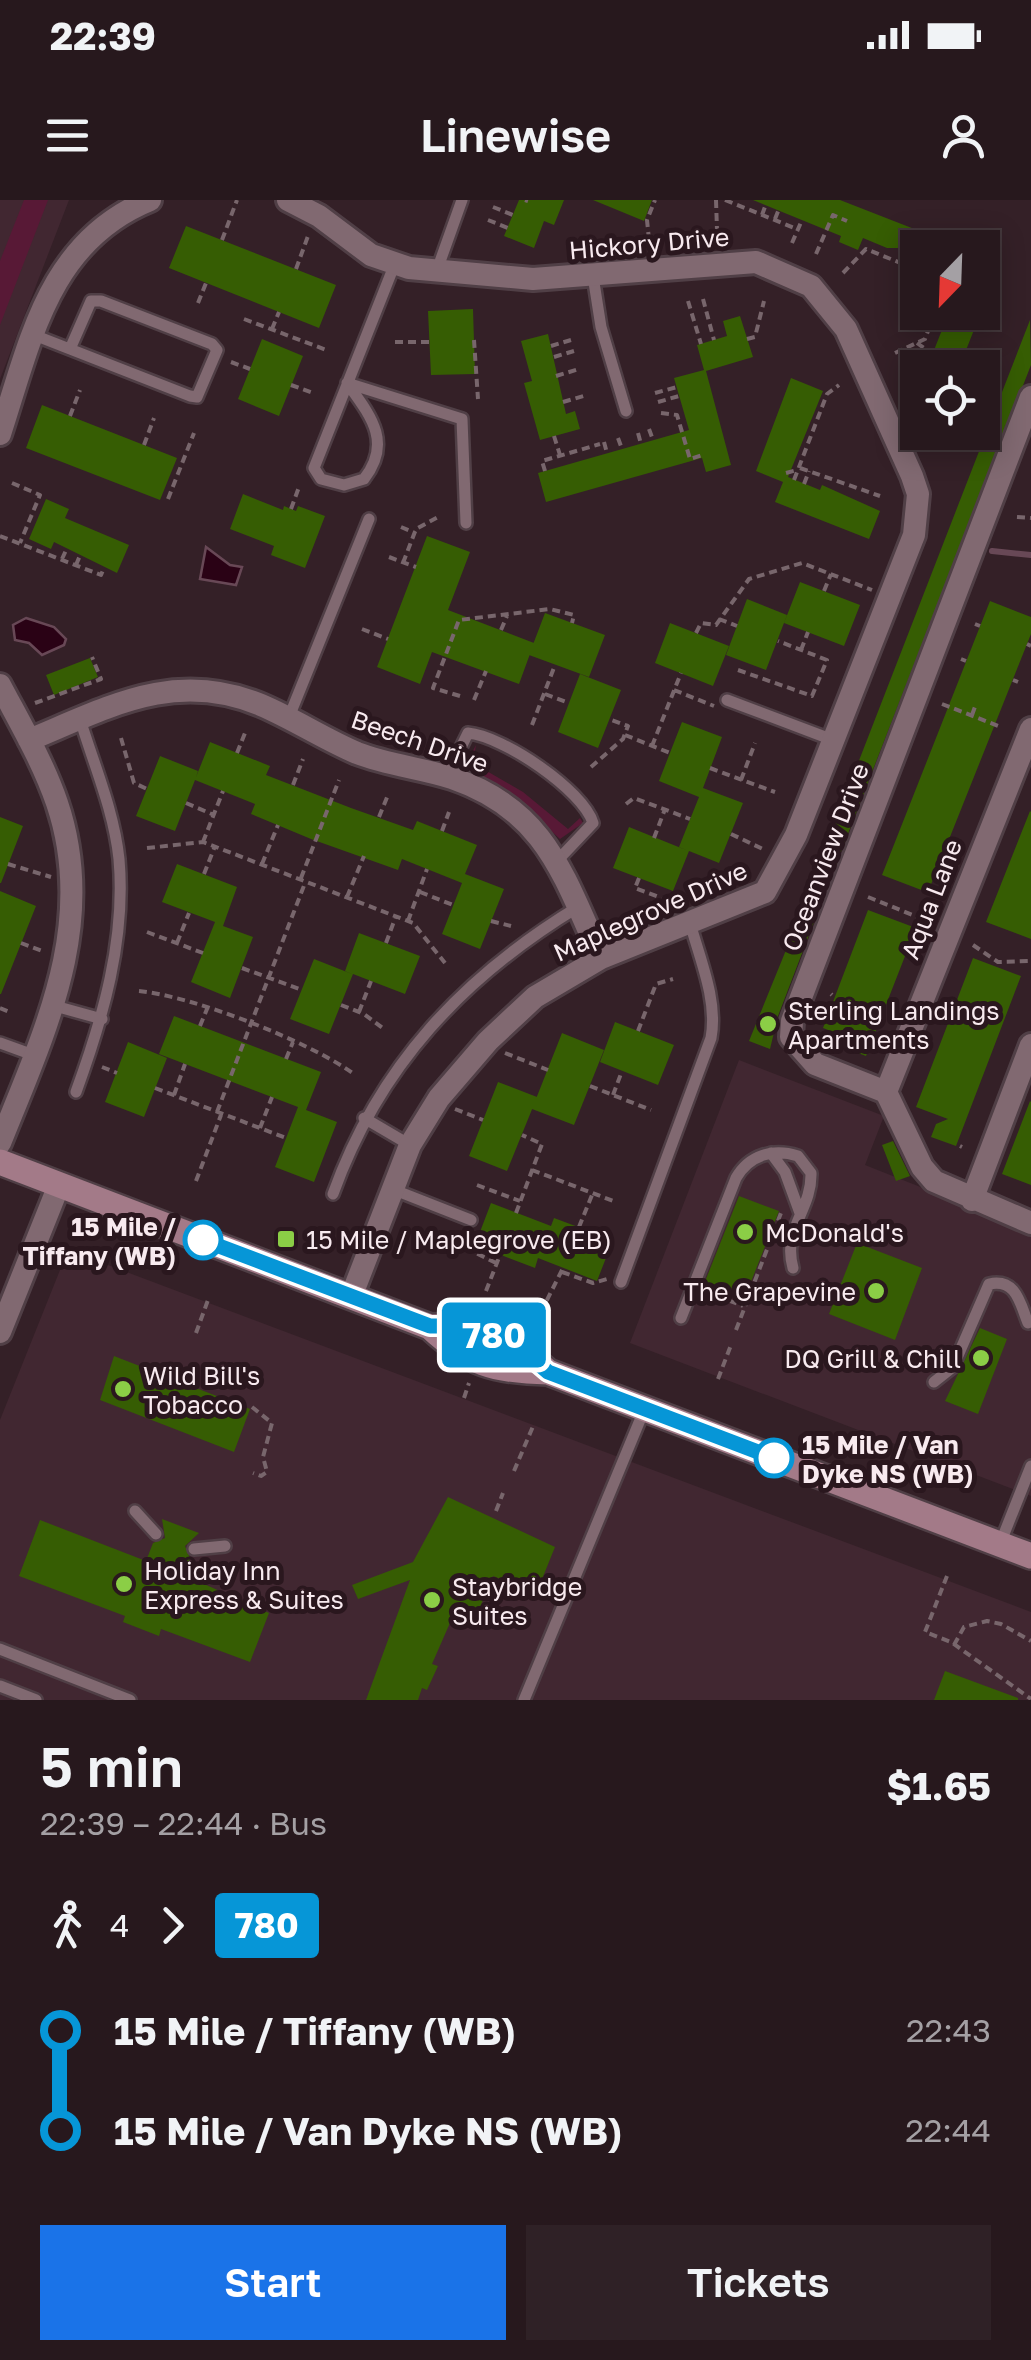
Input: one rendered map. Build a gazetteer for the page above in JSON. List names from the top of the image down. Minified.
{"streets":{"street":["Hickory Drive","Beech Drive","Oceanview Drive","Aqua Lane","Maplegrove Drive"]},"crossings":[["Hickory Drive","Maplegrove Drive"],["Beech Drive","Maplegrove Drive"],["Oceanview Drive","Aqua Lane"]],"places":{"other":["Sterling Landings Apartments","McDonald's","15 Mile / Tiffany (WB)","The Grapevine","DQ Grill & Chill","Wild Bill's Tobacco","15 Mile / Van Dyke NS (WB)","Holiday Inn Express & Suites","Staybridge Suites"],"transit":["15 Mile / Maplegrove (EB)"]},"lines":["bus line 780"],"north":"bottom left","page":{"status":"22:39","header":"Linewise","on_map":"780","heading":["5 min","22:39 – 22:44 · Bus","$1.65"],"legs":["4","780"],"list":[{"name":"15 Mile / Tiffany (WB)","value":"22:43"},{"name":"15 Mile / Van Dyke NS (WB)","value":"22:44"}],"buttons":["Start","Tickets"]}}
